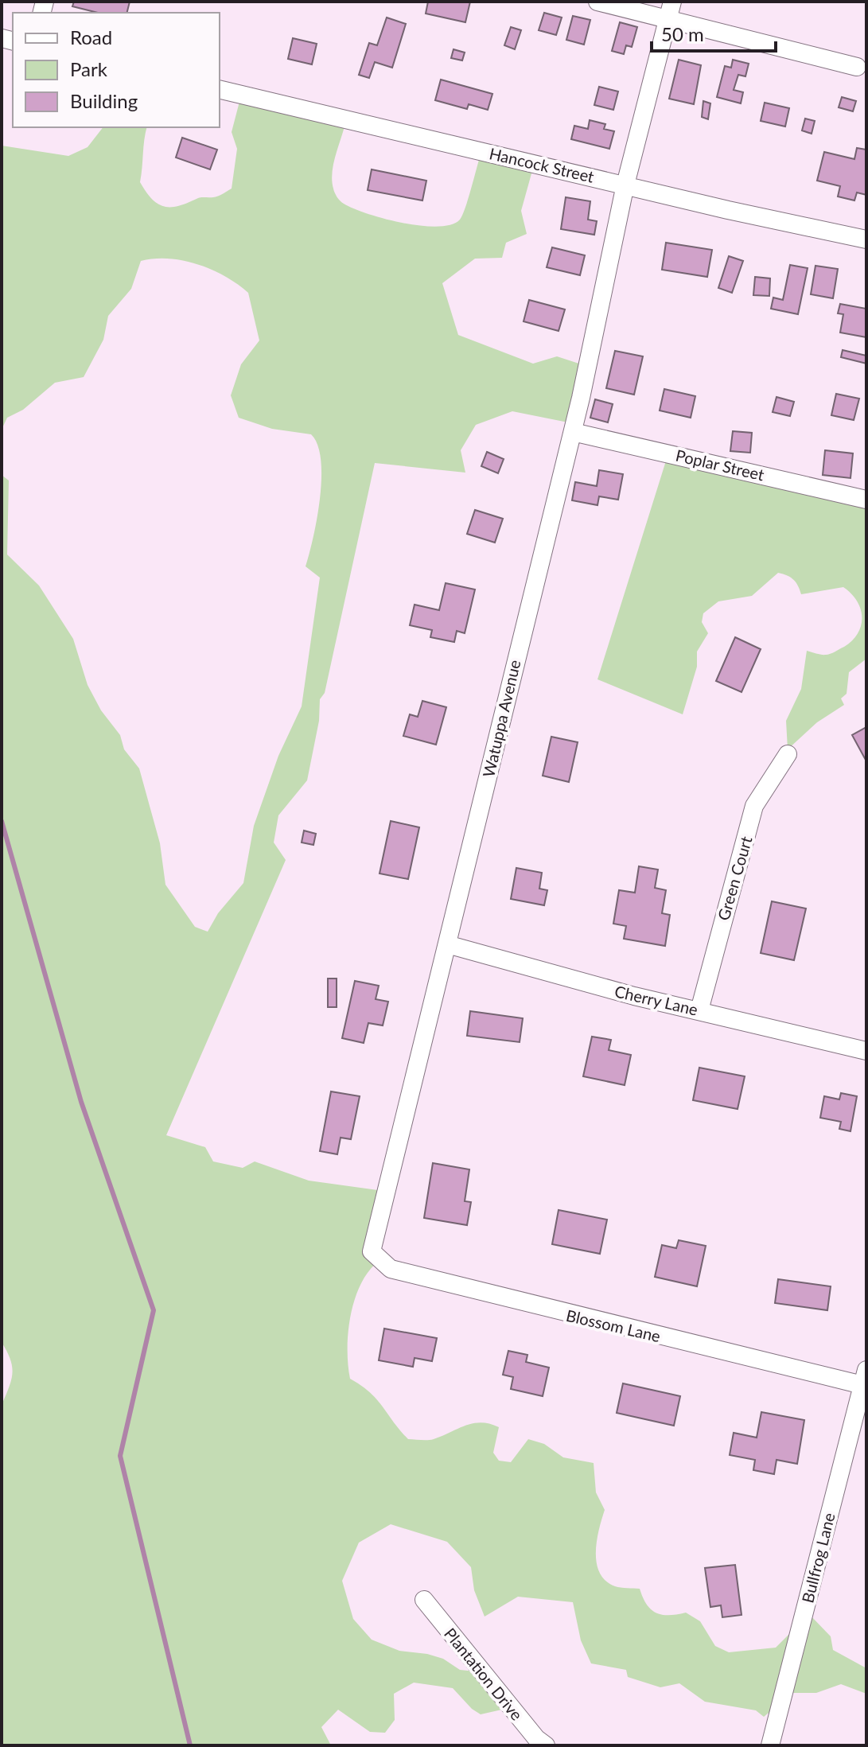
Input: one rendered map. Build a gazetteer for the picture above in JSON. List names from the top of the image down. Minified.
{"streets":{"street":["Hancock Street","Poplar Street","Watuppa Avenue","Green Court","Cherry Lane","Blossom Lane","Bullfrog Lane","Plantation Drive"]},"crossings":[["Hancock Street","Watuppa Avenue"],["Poplar Street","Watuppa Avenue"],["Watuppa Avenue","Cherry Lane"],["Watuppa Avenue","Blossom Lane"],["Green Court","Cherry Lane"],["Blossom Lane","Bullfrog Lane"]],"legend":["Road","Park","Building"],"scale_bar":"50 m"}
